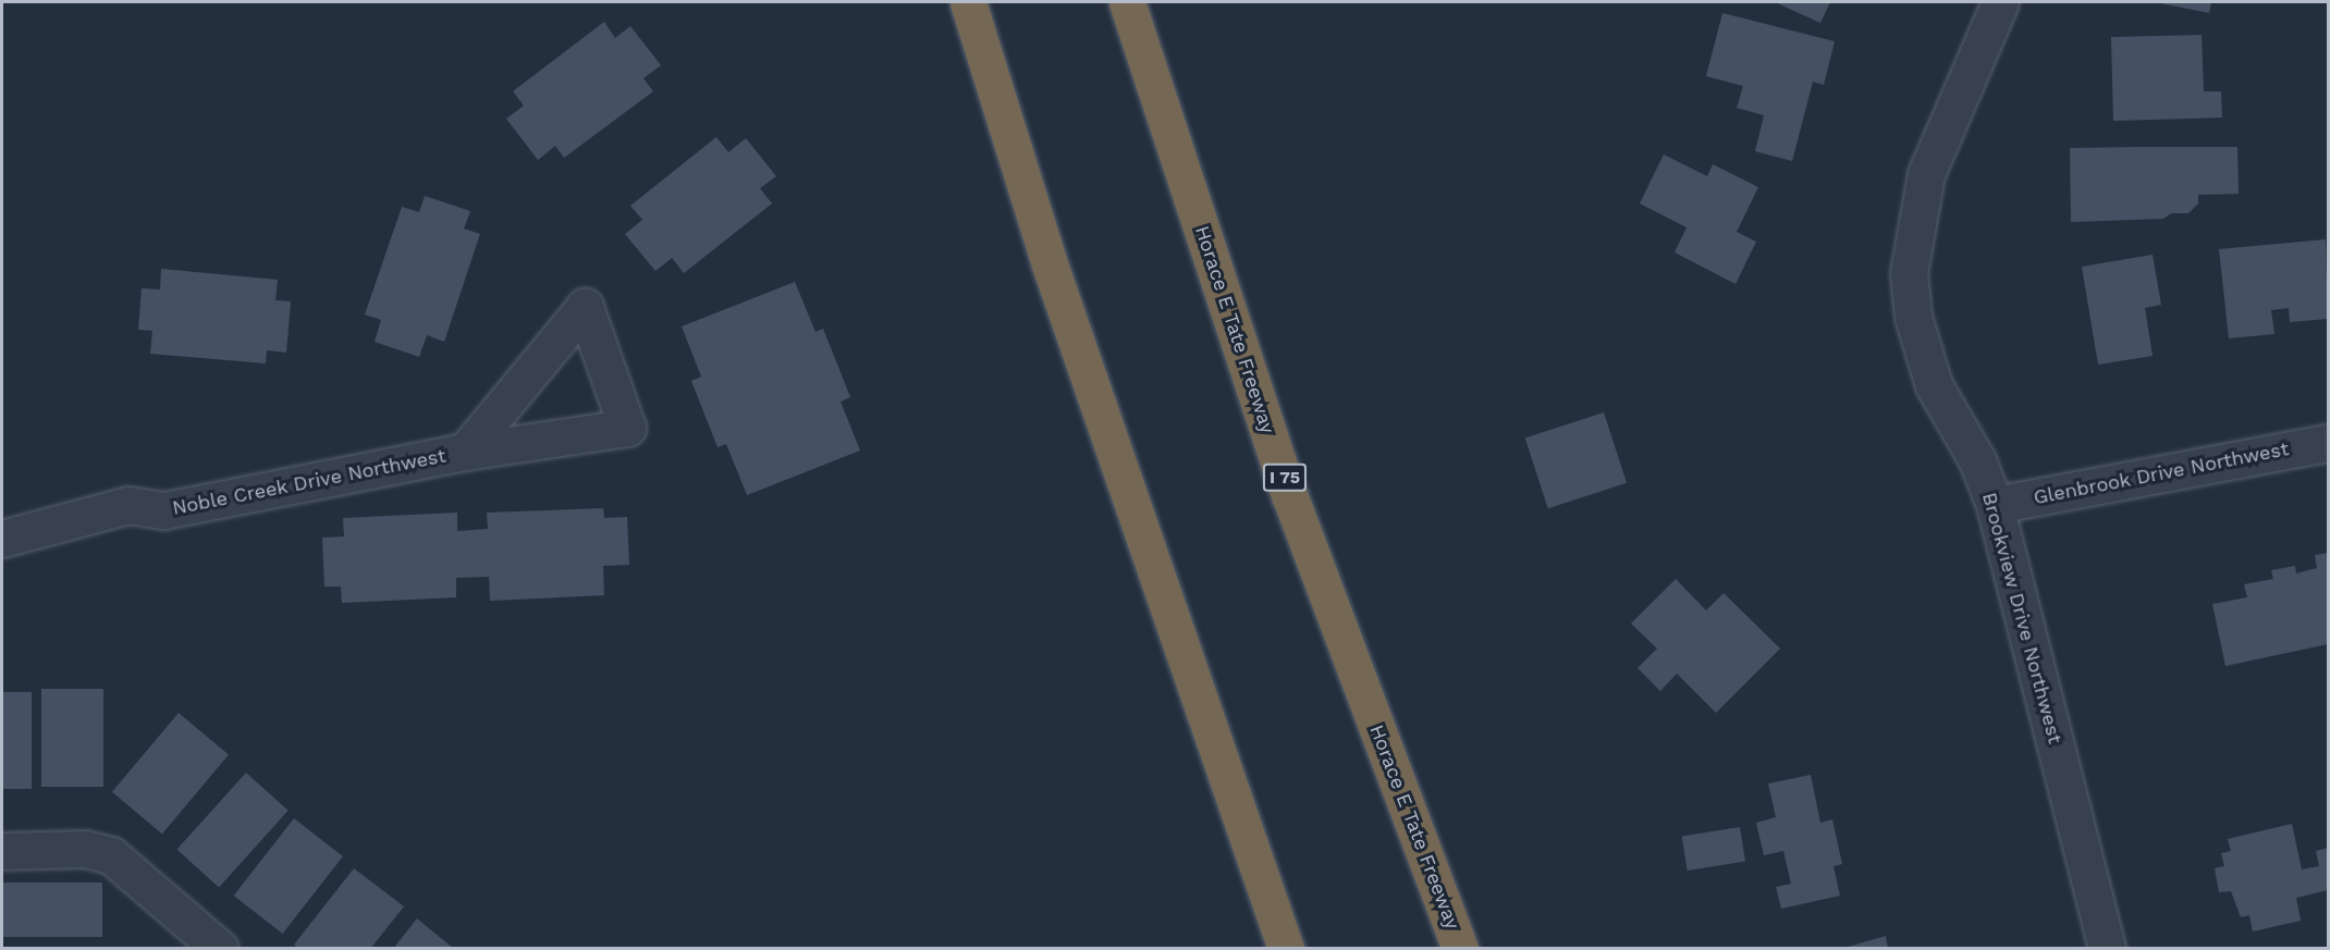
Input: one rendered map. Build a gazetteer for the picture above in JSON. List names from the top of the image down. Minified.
{"streets":{"highway":["Horace E Tate Freeway","I 75"],"street":["Glenbrook Drive Northwest","Noble Creek Drive Northwest","Brookview Drive Northwest"]},"crossings":[["Glenbrook Drive Northwest","Brookview Drive Northwest"]]}
